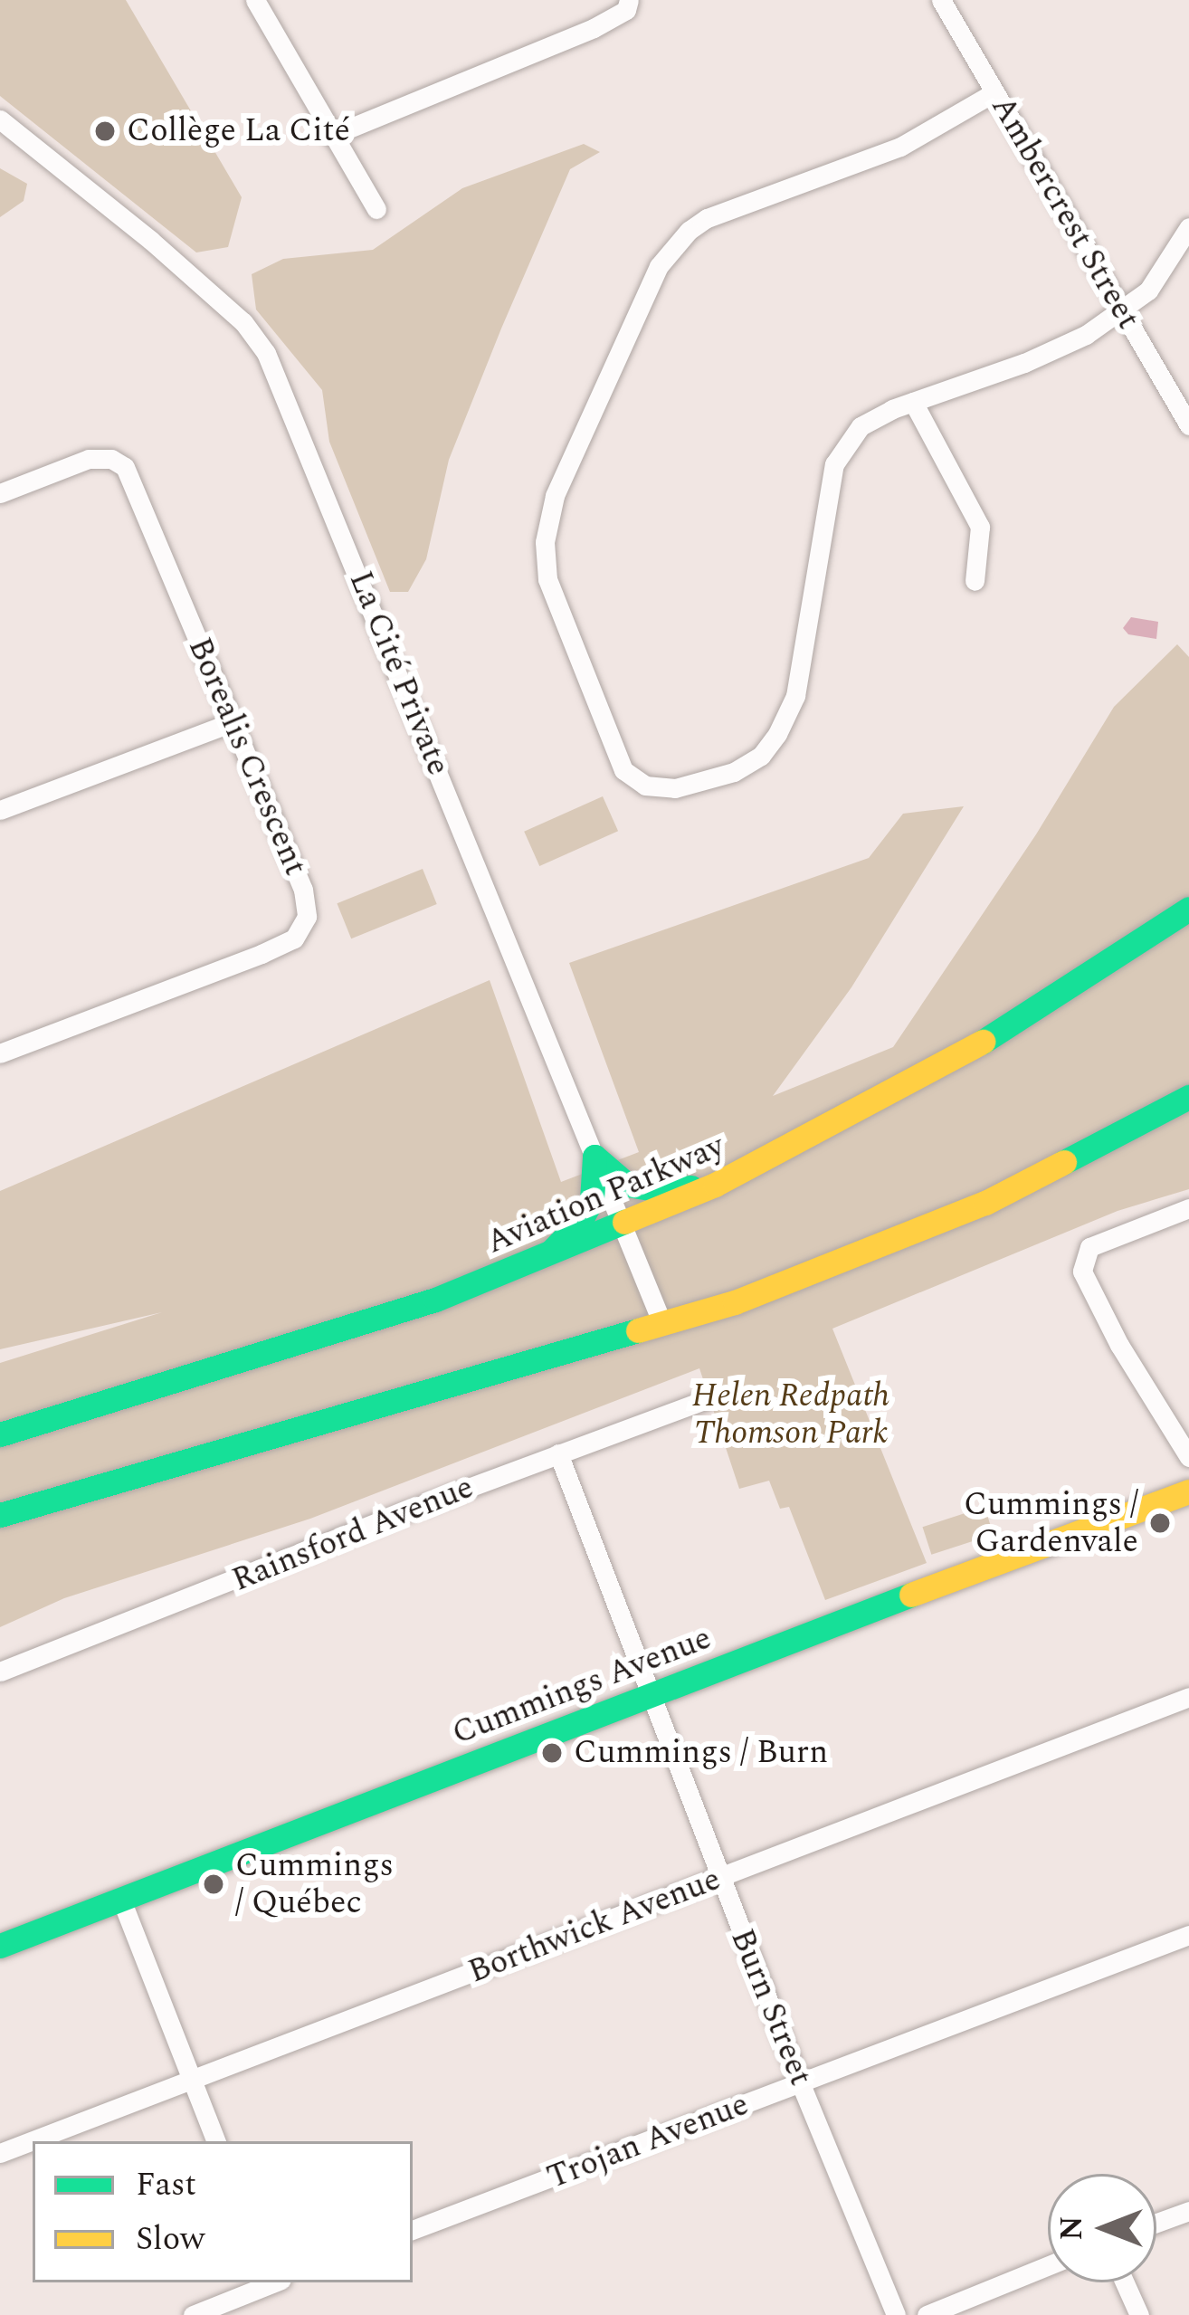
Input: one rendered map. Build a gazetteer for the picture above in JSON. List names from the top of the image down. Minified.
{"streets":{"main road":["Aviation Parkway","Cummings Avenue"],"street":["Ambercrest Street","La Cité Private","Borealis Crescent","Rainsford Avenue","Borthwick Avenue","Burn Street","Trojan Avenue"]},"crossings":[["La Cité Private","Aviation Parkway"],["Rainsford Avenue","Burn Street"],["Cummings Avenue","Burn Street"],["Borthwick Avenue","Burn Street"],["Burn Street","Trojan Avenue"]],"parks":["Helen Redpath Thomson Park"],"places":["Collège La Cité","Cummings / Gardenvale","Cummings / Burn","Cummings / Québec"],"legend":["Fast","Slow"],"north":"left"}
